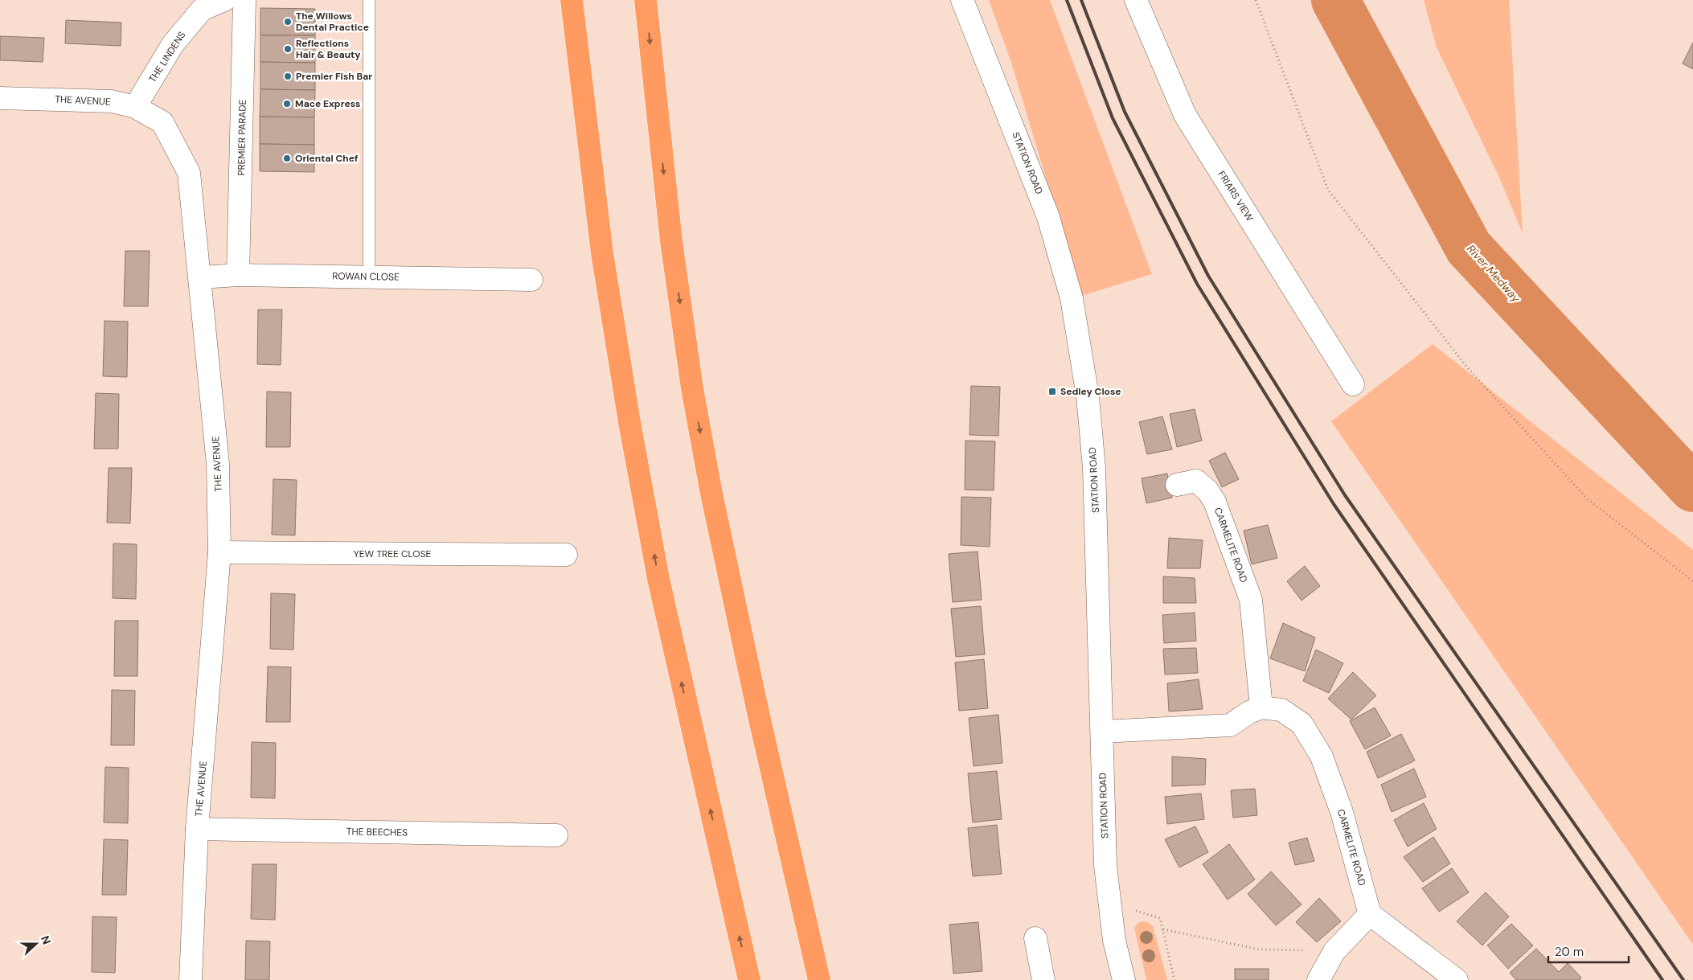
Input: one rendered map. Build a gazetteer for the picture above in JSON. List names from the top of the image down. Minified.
{"streets":{"street":["THE LINDENS","THE AVENUE","PREMIER PARADE","STATION ROAD","FRIARS VIEW","ROWAN CLOSE","CARMELITE ROAD","YEW TREE CLOSE","THE BEECHES"]},"crossings":[["THE LINDENS","THE AVENUE"],["THE AVENUE","ROWAN CLOSE"],["THE AVENUE","YEW TREE CLOSE"],["THE AVENUE","THE BEECHES"],["PREMIER PARADE","ROWAN CLOSE"]],"water":["River Medway"],"places":{"other":["The Willows Dental Practice","Reflections Hair & Beauty","Premier Fish Bar","Mace Express","Oriental Chef"],"transit":["Sedley Close"]},"scale_bar":"20 m","north":"right"}
